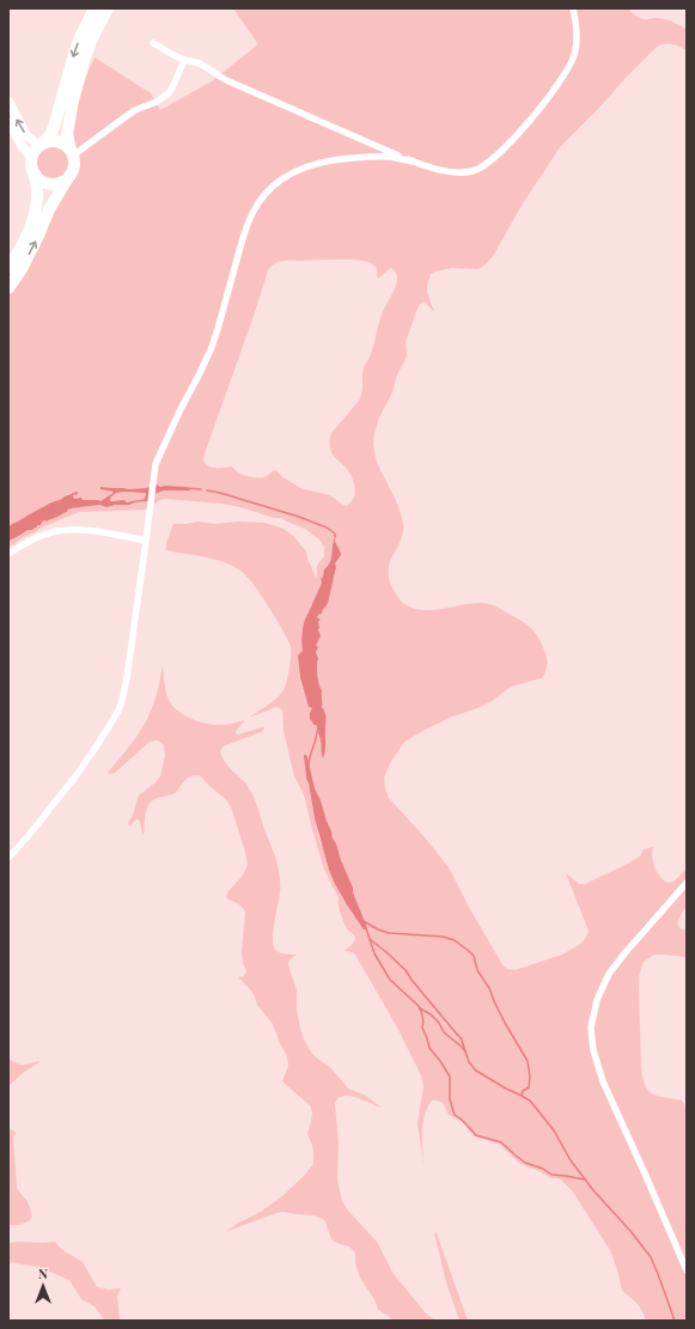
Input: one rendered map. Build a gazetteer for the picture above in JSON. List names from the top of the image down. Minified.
{"north":"top"}
